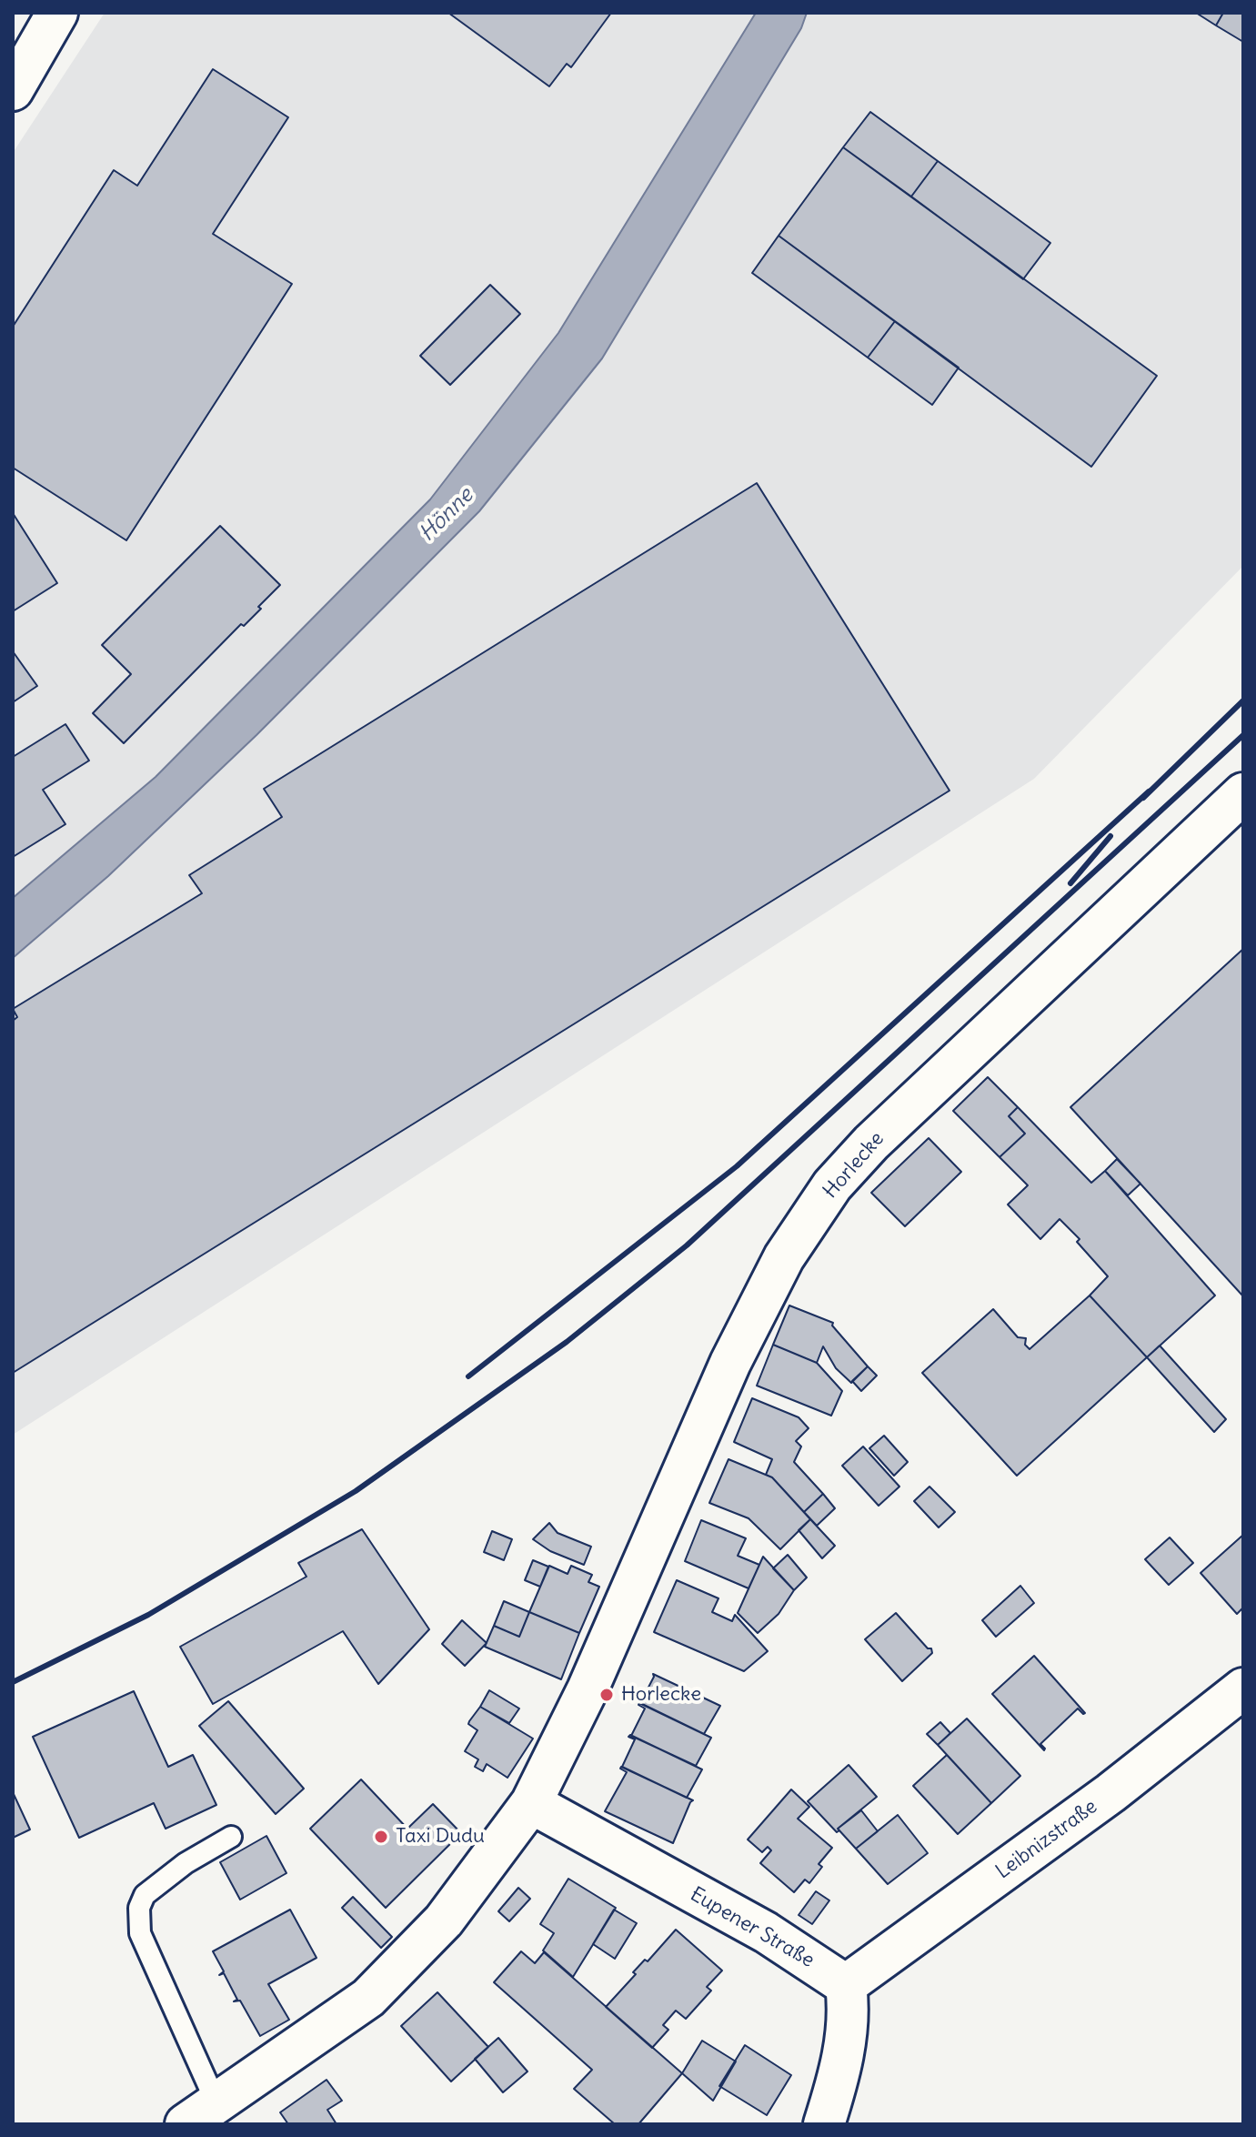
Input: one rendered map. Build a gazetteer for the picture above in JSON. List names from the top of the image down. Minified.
{"streets":{"street":["Horlecke","Leibnizstraße","Eupener Straße"]},"crossings":[["Horlecke","Eupener Straße"],["Leibnizstraße","Eupener Straße"]],"water":["Hönne"],"places":["Horlecke","Taxi Dudu"]}
